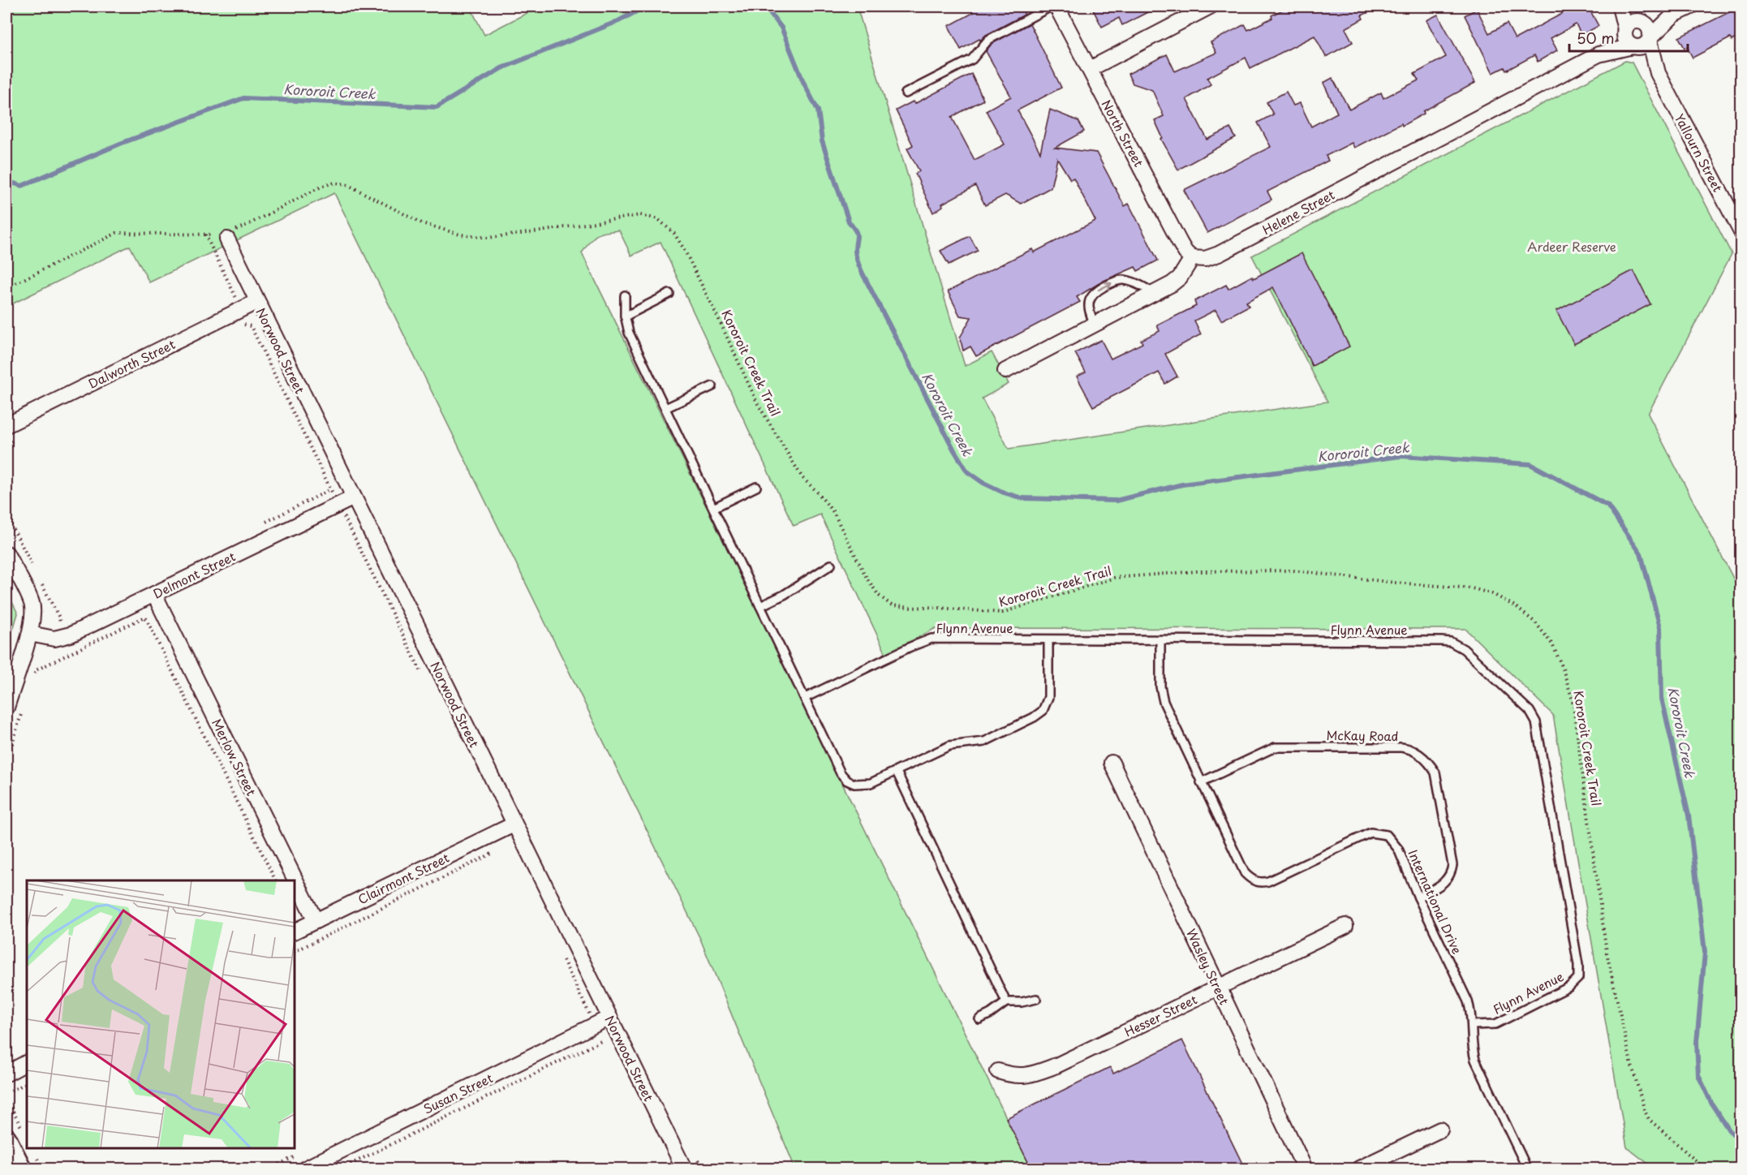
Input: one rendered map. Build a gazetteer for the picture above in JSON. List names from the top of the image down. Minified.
{"streets":{"street":["North Street","Yallourn Street","Helene Street","Norwood Street","Dalworth Street","Delmont Street","Merlow Street","Clairmont Street","Wasley Street","Hesser Street","Susan Street"],"lane":["Flynn Avenue","McKay Road","International Drive"],"path":["Kororoit Creek Trail"]},"crossings":[["North Street","Helene Street"],["Yallourn Street","Helene Street"],["Norwood Street","Kororoit Creek Trail"],["Norwood Street","Dalworth Street"],["Norwood Street","Delmont Street"],["Norwood Street","Clairmont Street"],["Norwood Street","Susan Street"],["Delmont Street","Merlow Street"],["Flynn Avenue","International Drive"],["McKay Road","International Drive"],["Merlow Street","Clairmont Street"],["Wasley Street","Hesser Street"]],"water":["Kororoit Creek"],"parks":["Ardeer Reserve"],"scale_bar":"50 m"}
